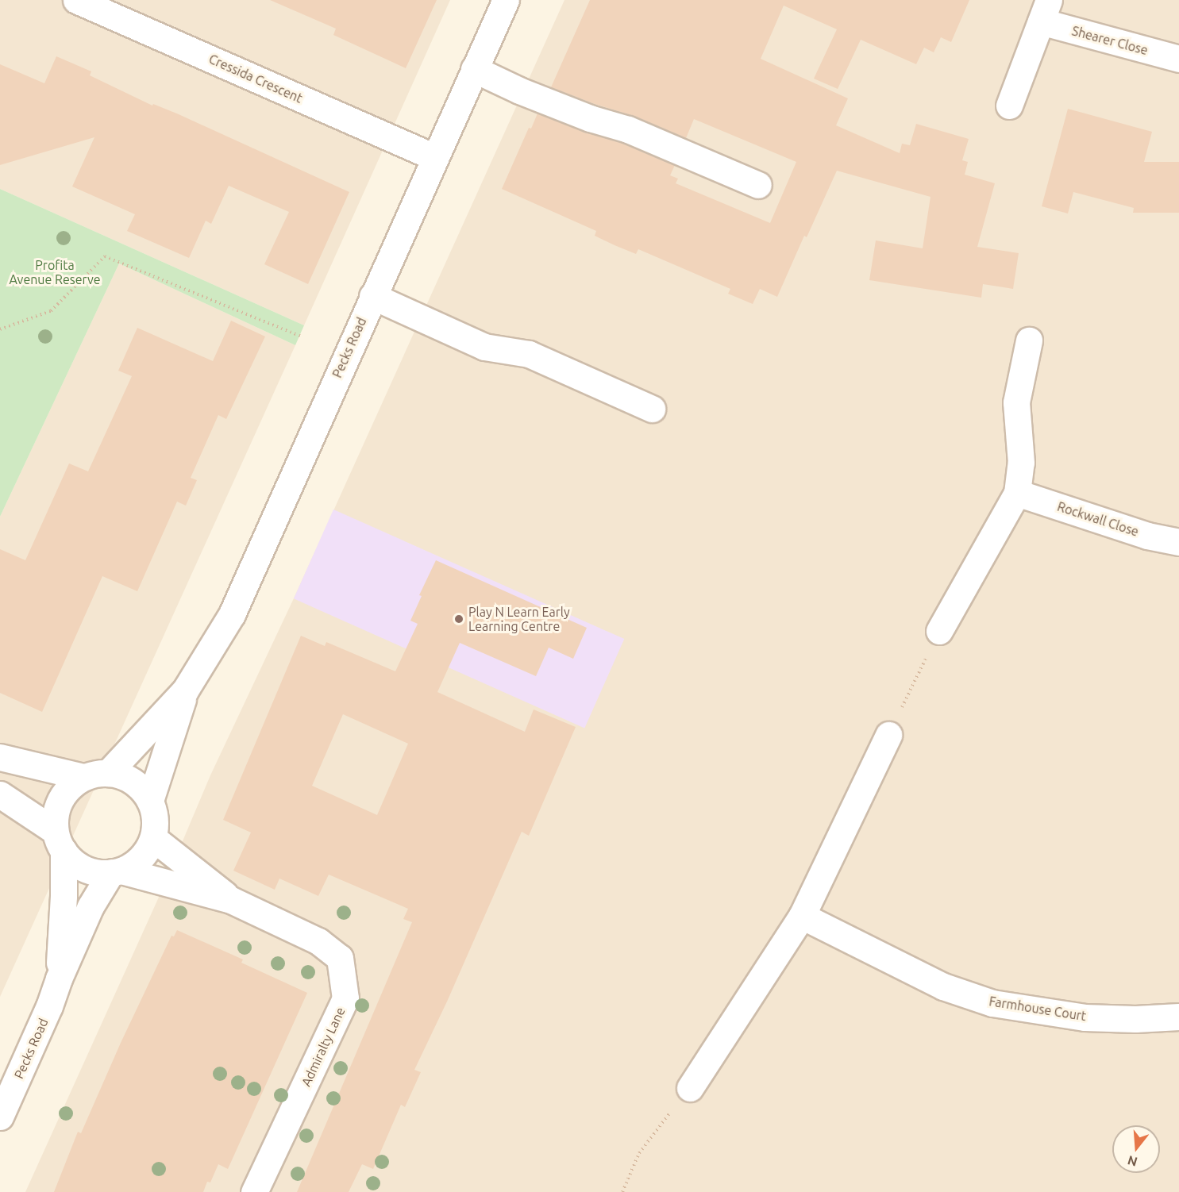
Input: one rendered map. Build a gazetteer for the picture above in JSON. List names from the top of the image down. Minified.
{"streets":{"street":["Shearer Close","Cressida Crescent","Pecks Road","Rockwall Close","Farmhouse Court","Admiralty Lane"]},"crossings":[["Cressida Crescent","Pecks Road"],["Pecks Road","Admiralty Lane"]],"parks":["Profita Avenue Reserve"],"places":["Play N Learn Early Learning Centre"],"north":"bottom"}
